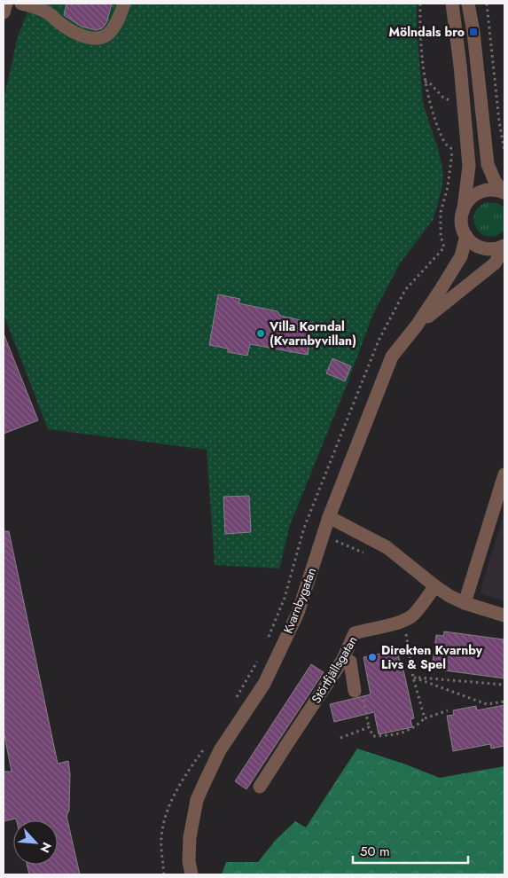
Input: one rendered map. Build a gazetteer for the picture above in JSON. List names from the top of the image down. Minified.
{"streets":{"street":["Kvarnbygatan","Störtfjällsgatan"]},"places":{"transit":["Mölndals bro"],"other":["Villa Korndal (Kvarnbyvillan)","Direkten Kvarnby Livs & Spel"]},"scale_bar":"50 m","north":"bottom right"}
